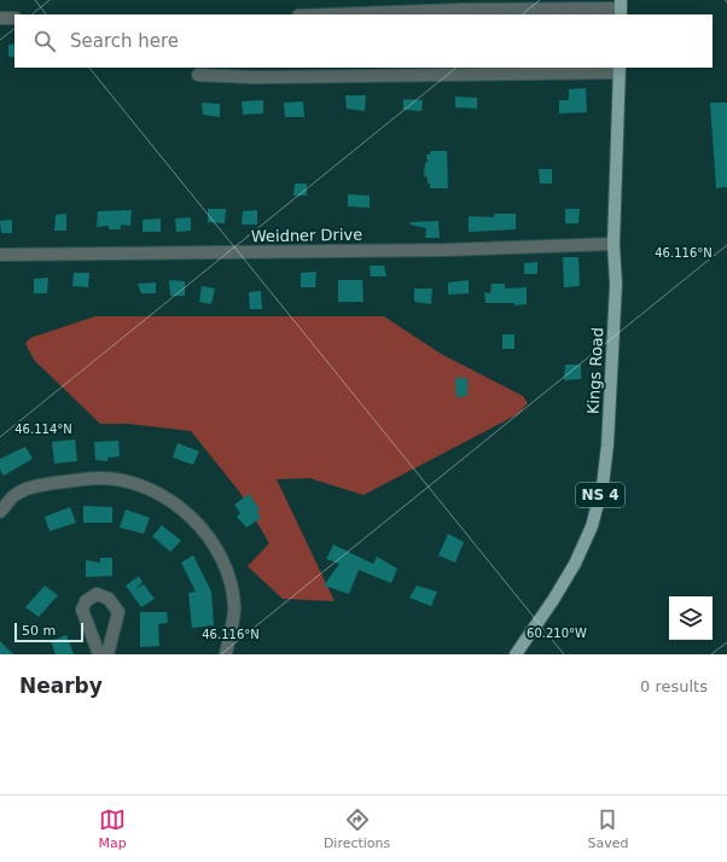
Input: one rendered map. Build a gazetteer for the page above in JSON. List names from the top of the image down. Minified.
{"streets":{"main road":["Kings Road","NS 4"],"street":["Weidner Drive"]},"crossings":[["Weidner Drive","Kings Road"]],"scale_bar":"50 m","page":{"search":"Search here","scale":"50 m","heading":["Nearby","0 results"],"nav":["Map","Directions","Saved"]},"coordinates":["46.116°N","46.114°N","60.210°W"]}
